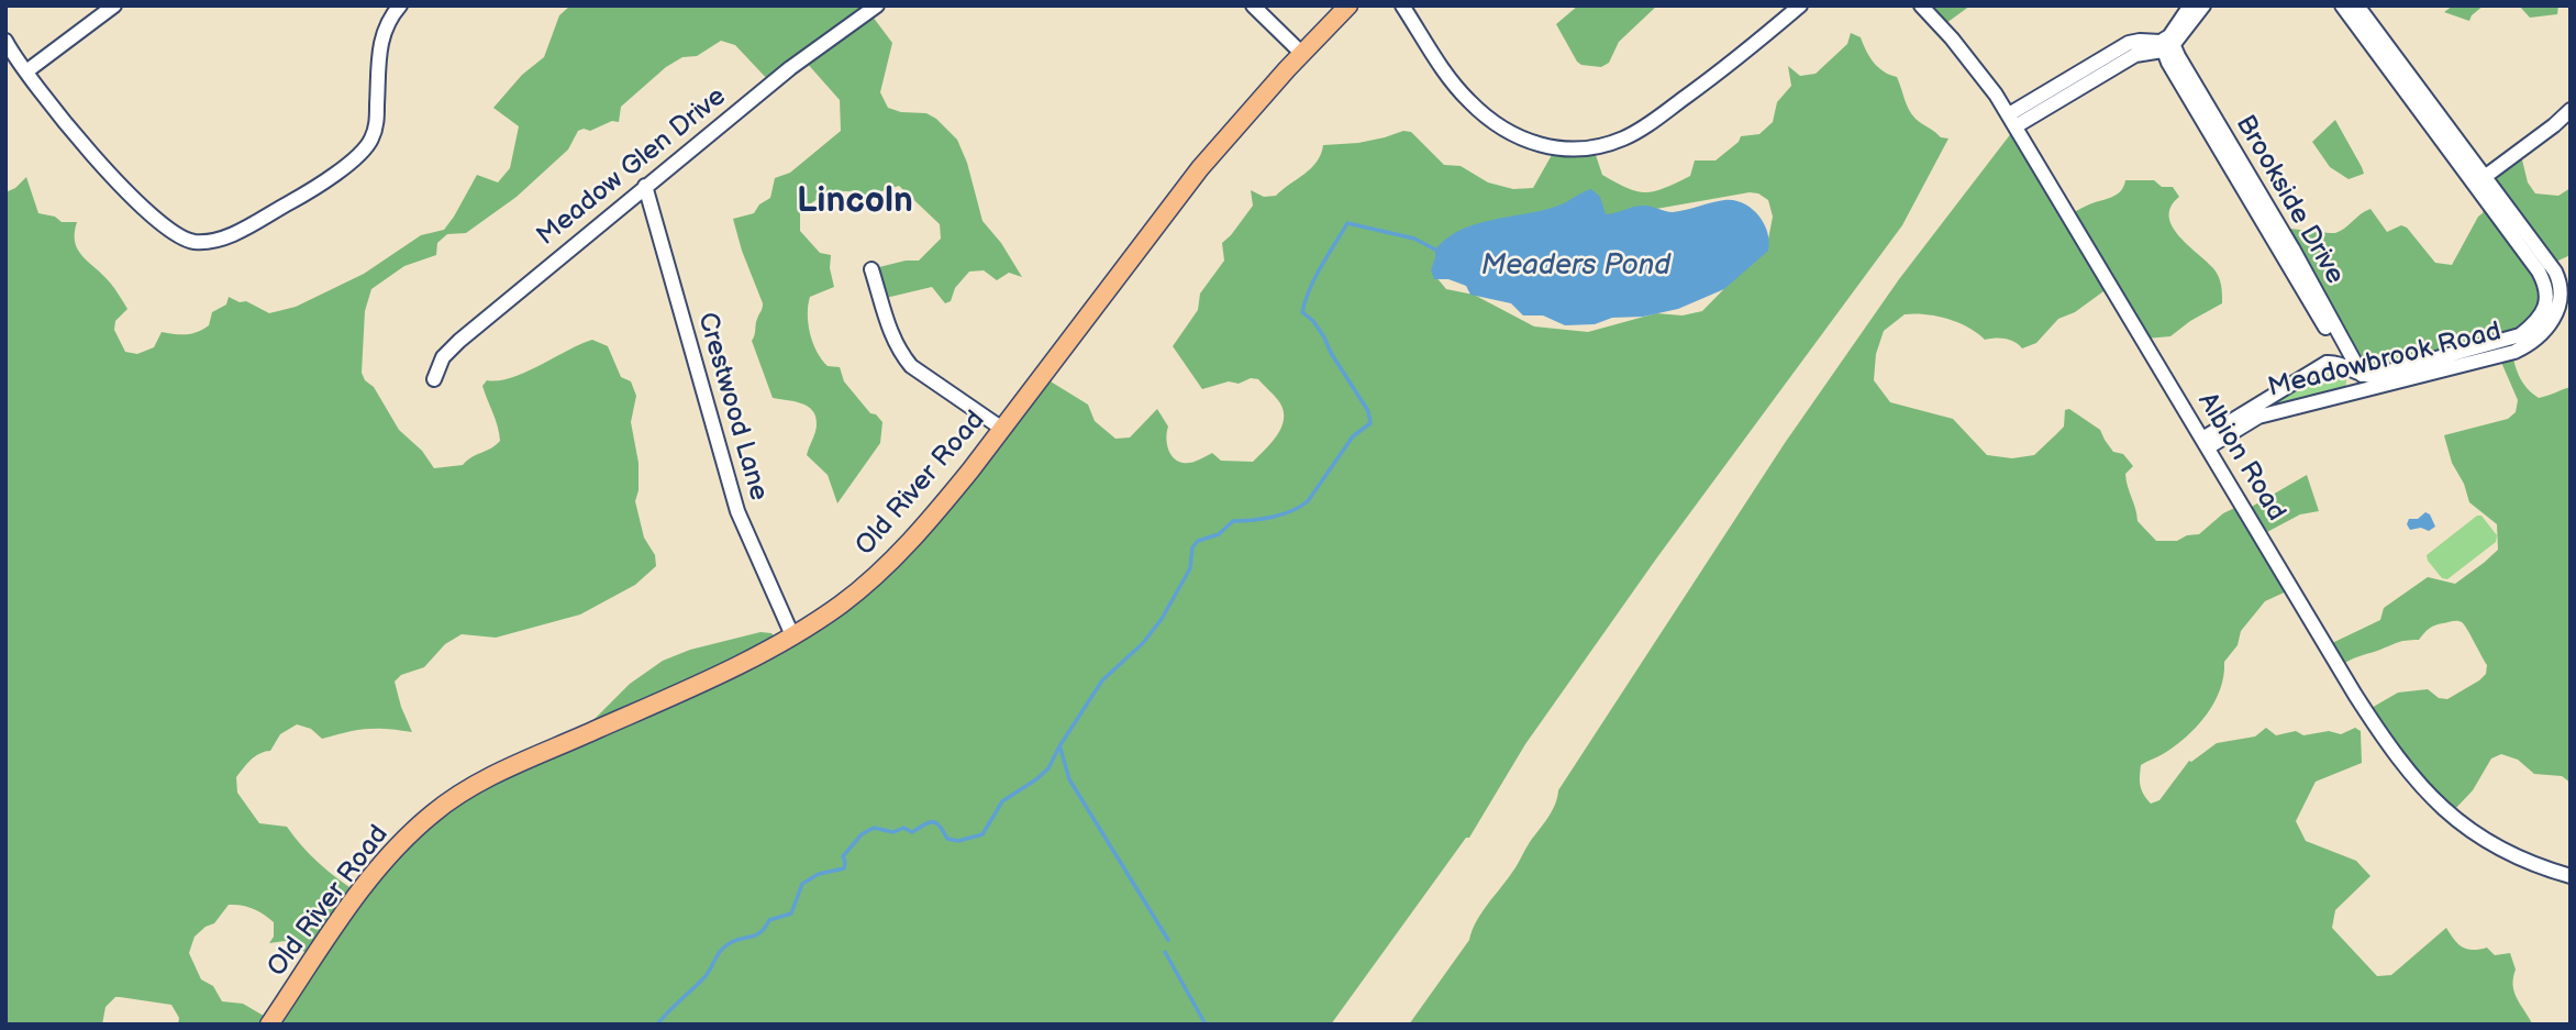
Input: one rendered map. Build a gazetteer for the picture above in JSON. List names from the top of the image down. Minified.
{"streets":{"main road":["Old River Road"],"street":["Meadow Glen Drive","Brookside Drive","Meadowbrook Road","Crestwood Lane","Albion Road"]},"crossings":[["Meadow Glen Drive","Crestwood Lane"],["Brookside Drive","Meadowbrook Road"],["Meadowbrook Road","Albion Road"],["Crestwood Lane","Old River Road"]],"districts":["Lincoln"],"water":["Meaders Pond"]}
